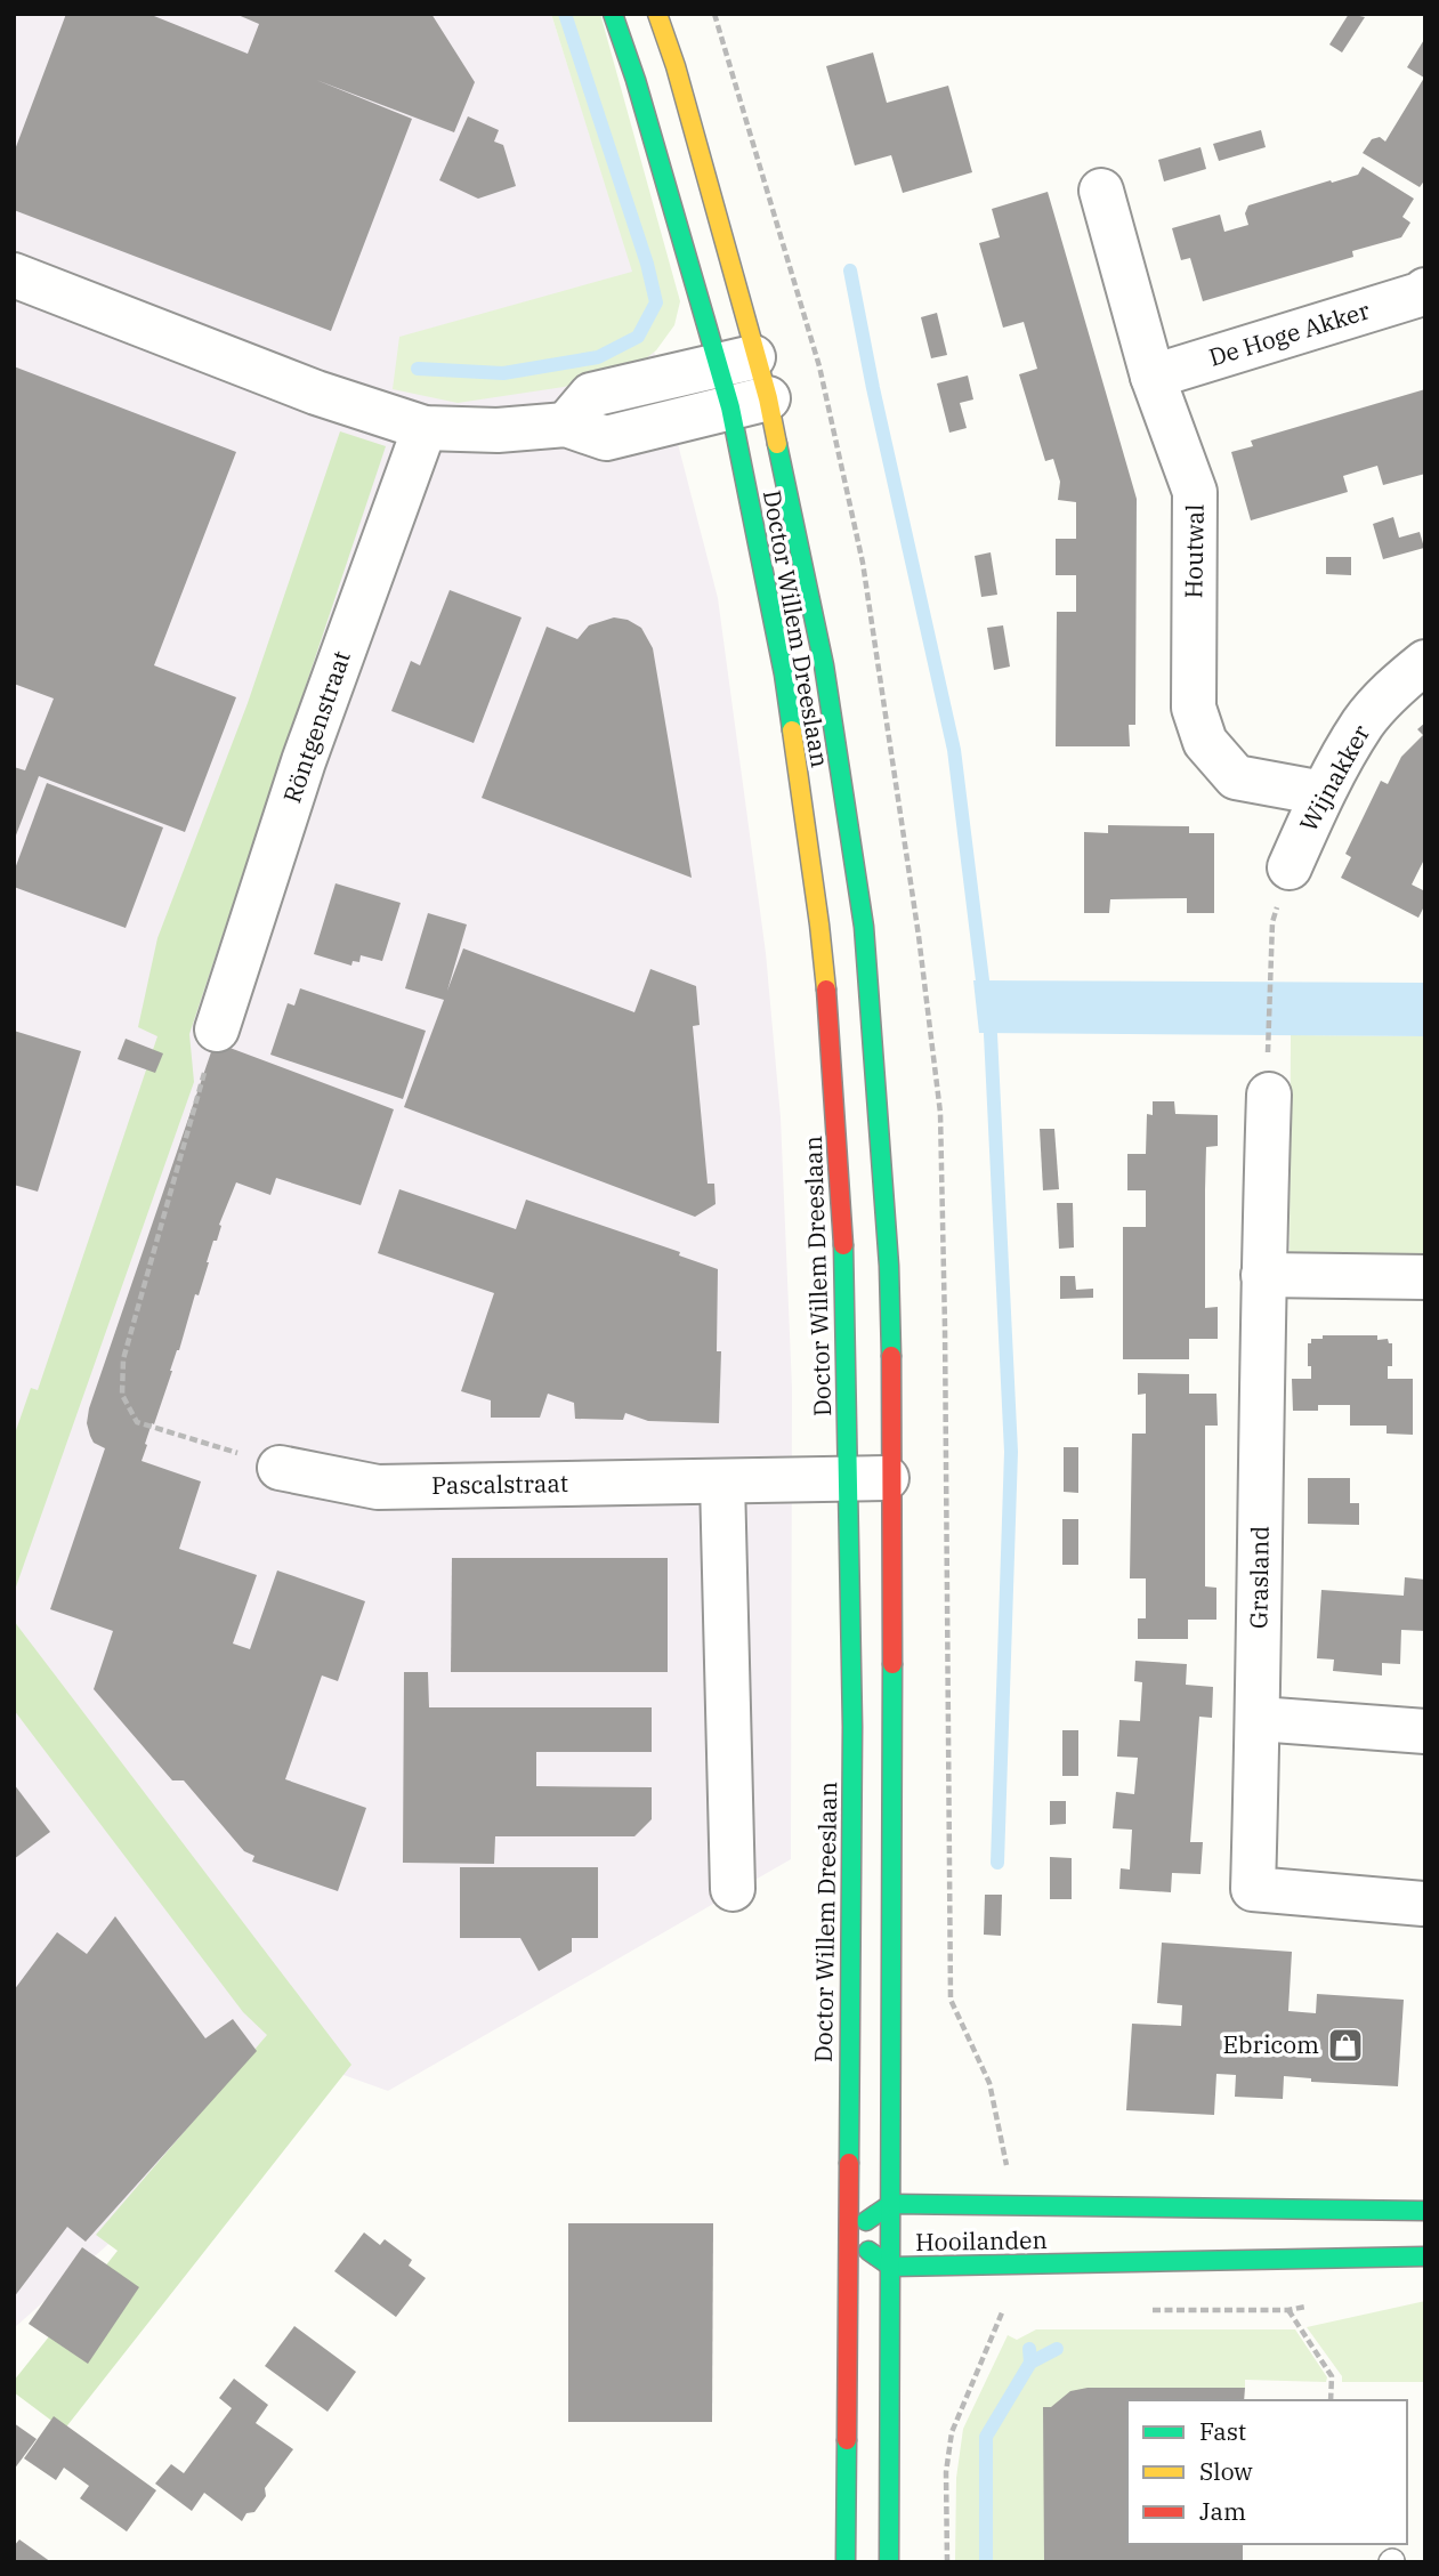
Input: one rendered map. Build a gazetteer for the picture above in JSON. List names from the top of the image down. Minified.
{"streets":{"main road":["Doctor Willem Dreeslaan","Hooilanden"],"street":["De Hoge Akker","Houtwal","Röntgenstraat","Wijnakker","Pascalstraat","Grasland"]},"crossings":[["De Hoge Akker","Houtwal"],["Houtwal","Wijnakker"],["Doctor Willem Dreeslaan","Pascalstraat"],["Doctor Willem Dreeslaan","Hooilanden"]],"places":{"shop":["Ebricom"]},"legend":["Fast","Slow","Jam"]}
